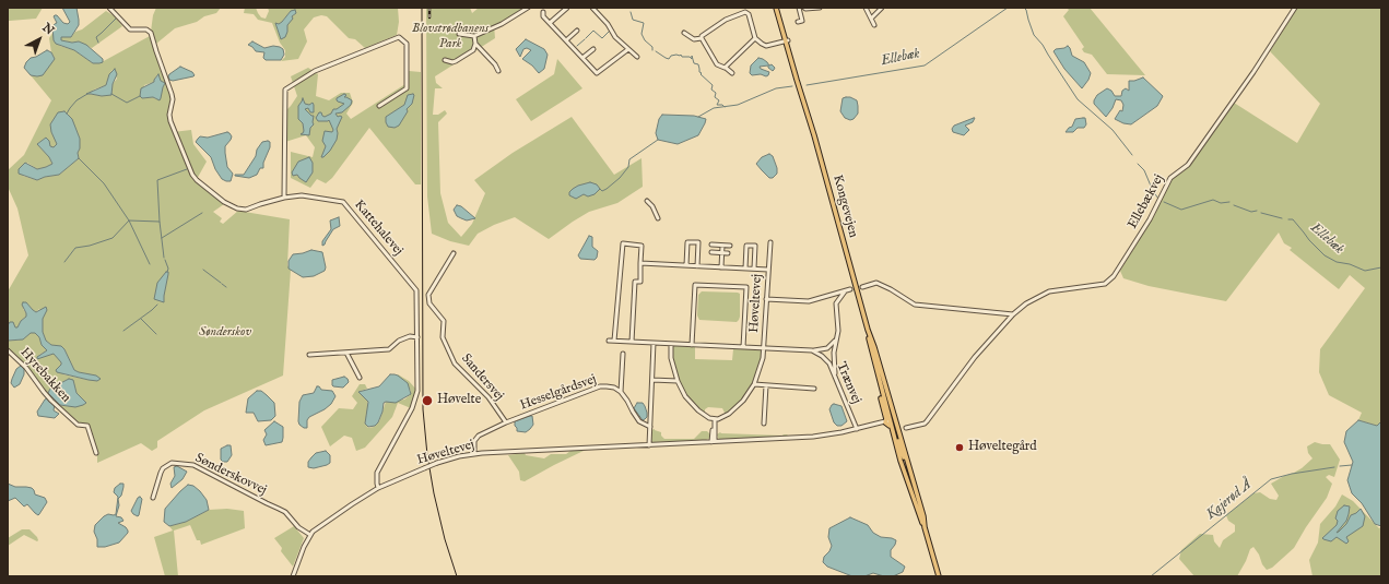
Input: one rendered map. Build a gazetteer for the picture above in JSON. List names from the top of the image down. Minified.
{"streets":{"main road":["Kongevejen"],"street":["Ellebækvej","Kattehalevej","Høveltevej","Hyrebakken","Sandersvej","Trænvej","Hesselgårdsvej","Sønderskovvej"]},"crossings":[["Kongevejen","Høveltevej"],["Kattehalevej","Høveltevej"],["Høveltevej","Trænvej"],["Høveltevej","Hesselgårdsvej"],["Høveltevej","Sønderskovvej"],["Sandersvej","Hesselgårdsvej"]],"water":["Ellebæk","Kajerød Å"],"parks":["Blovstrødbanens Park","Sønderskov"],"places":["Høvelte","Høveltegård"],"north":"top right"}
